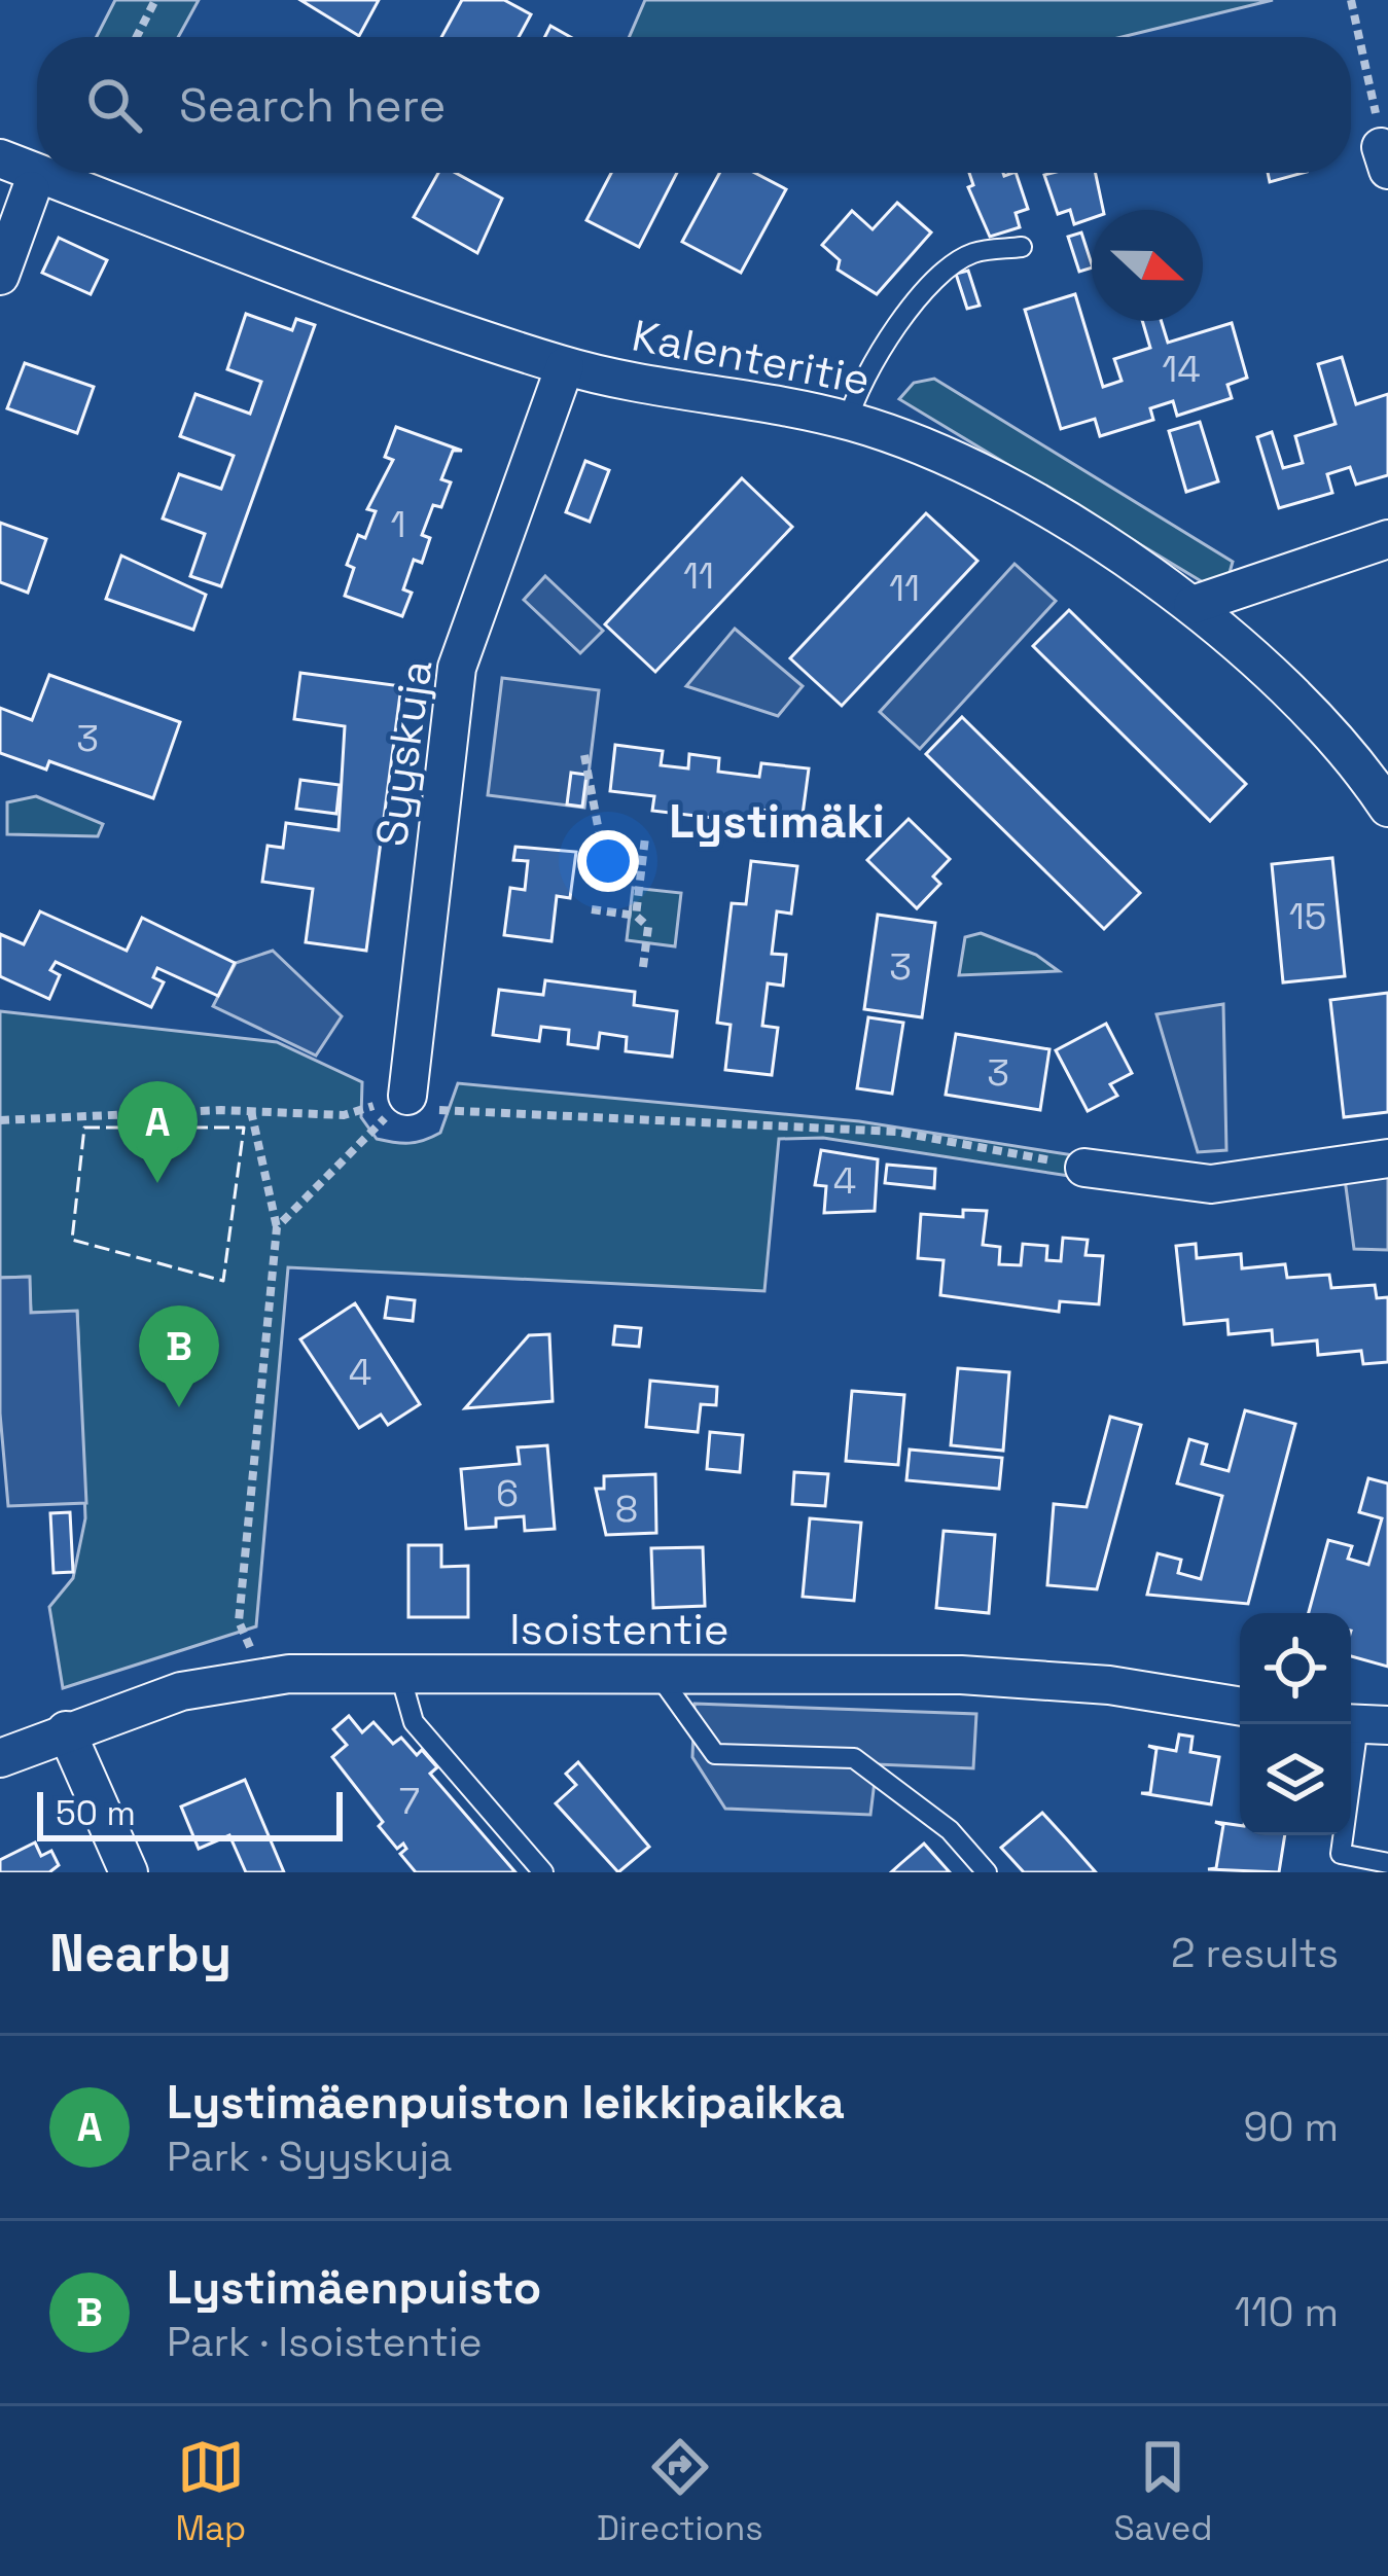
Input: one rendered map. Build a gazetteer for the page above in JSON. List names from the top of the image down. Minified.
{"streets":{"street":["Kalenteritie","Syyskuja","Isoistentie"]},"crossings":[["Kalenteritie","Syyskuja"]],"districts":["Lystimäki"],"house_numbers":["14","1","11","11","3","15","3","3","4","4","6","8","7"],"scale_bar":"50 m","north":"right","page":{"search":"Search here","pins":["A","B"],"scale":"50 m","heading":["Nearby","2 results"],"list":[{"mark":"A","name":"Lystimäenpuiston leikkipaikka","note":"Park · Syyskuja","value":"90 m"},{"mark":"B","name":"Lystimäenpuisto","note":"Park · Isoistentie","value":"110 m"}],"nav":["Map","Directions","Saved"]}}
